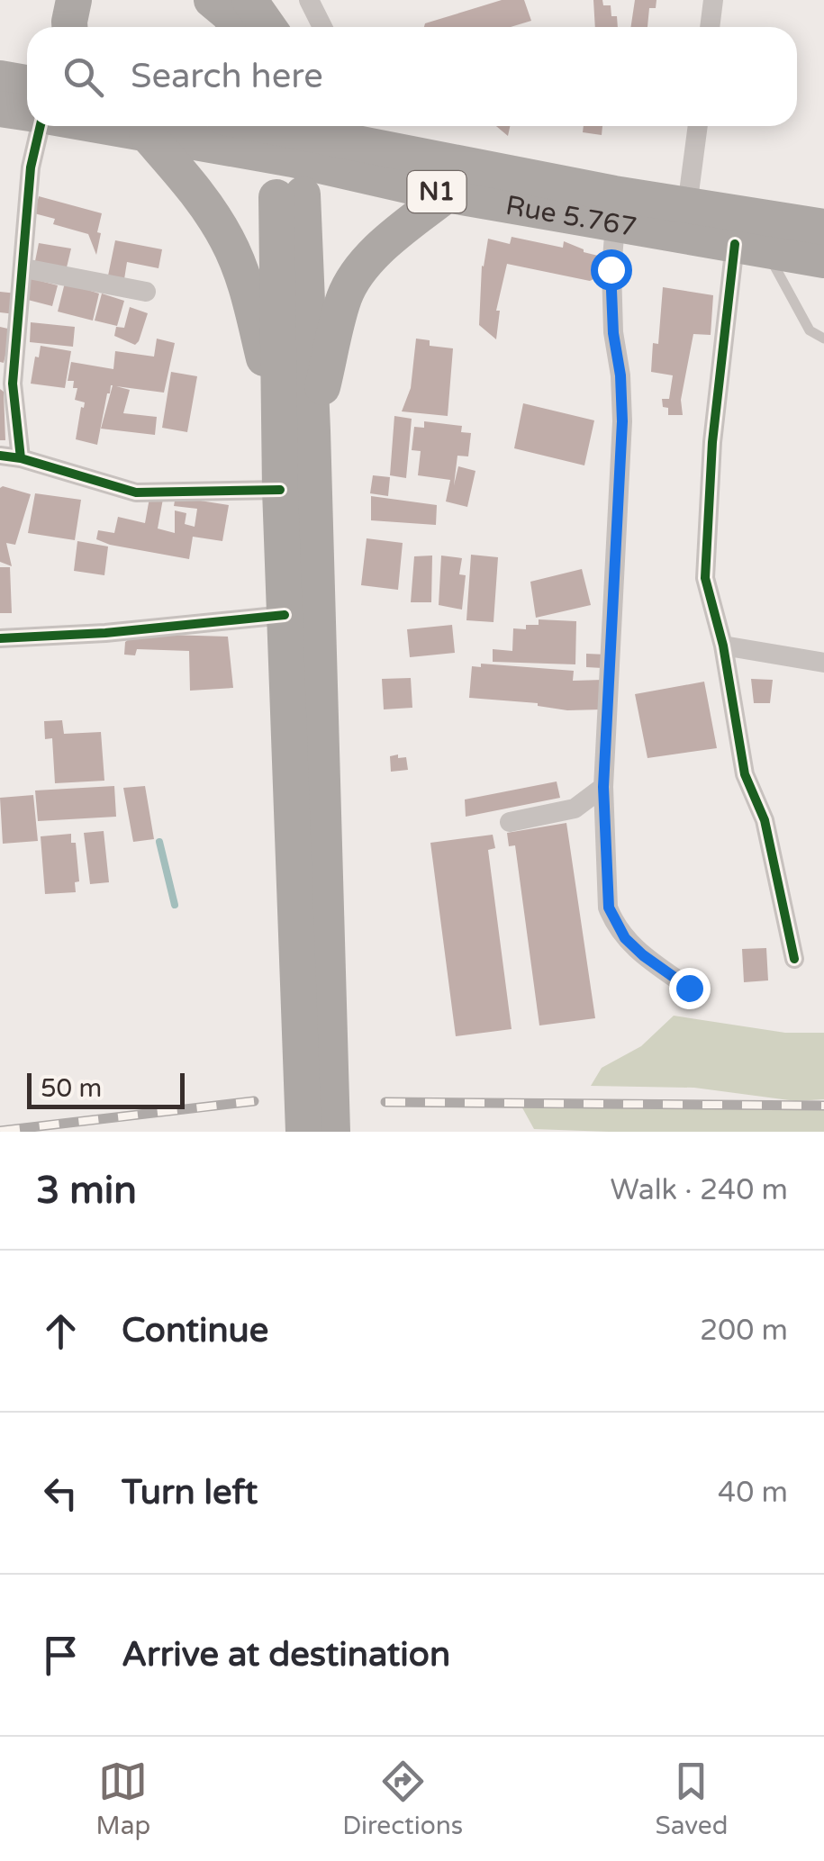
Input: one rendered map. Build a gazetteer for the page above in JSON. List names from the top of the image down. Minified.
{"streets":{"highway":["N1","Rue 5.767"]},"scale_bar":"50 m","page":{"search":"Search here","scale":"50 m","heading":["3 min","Walk · 240 m"],"list":[["Continue","200 m"],["Turn left","40 m"],"Arrive at destination"],"nav":["Map","Directions","Saved"]}}
